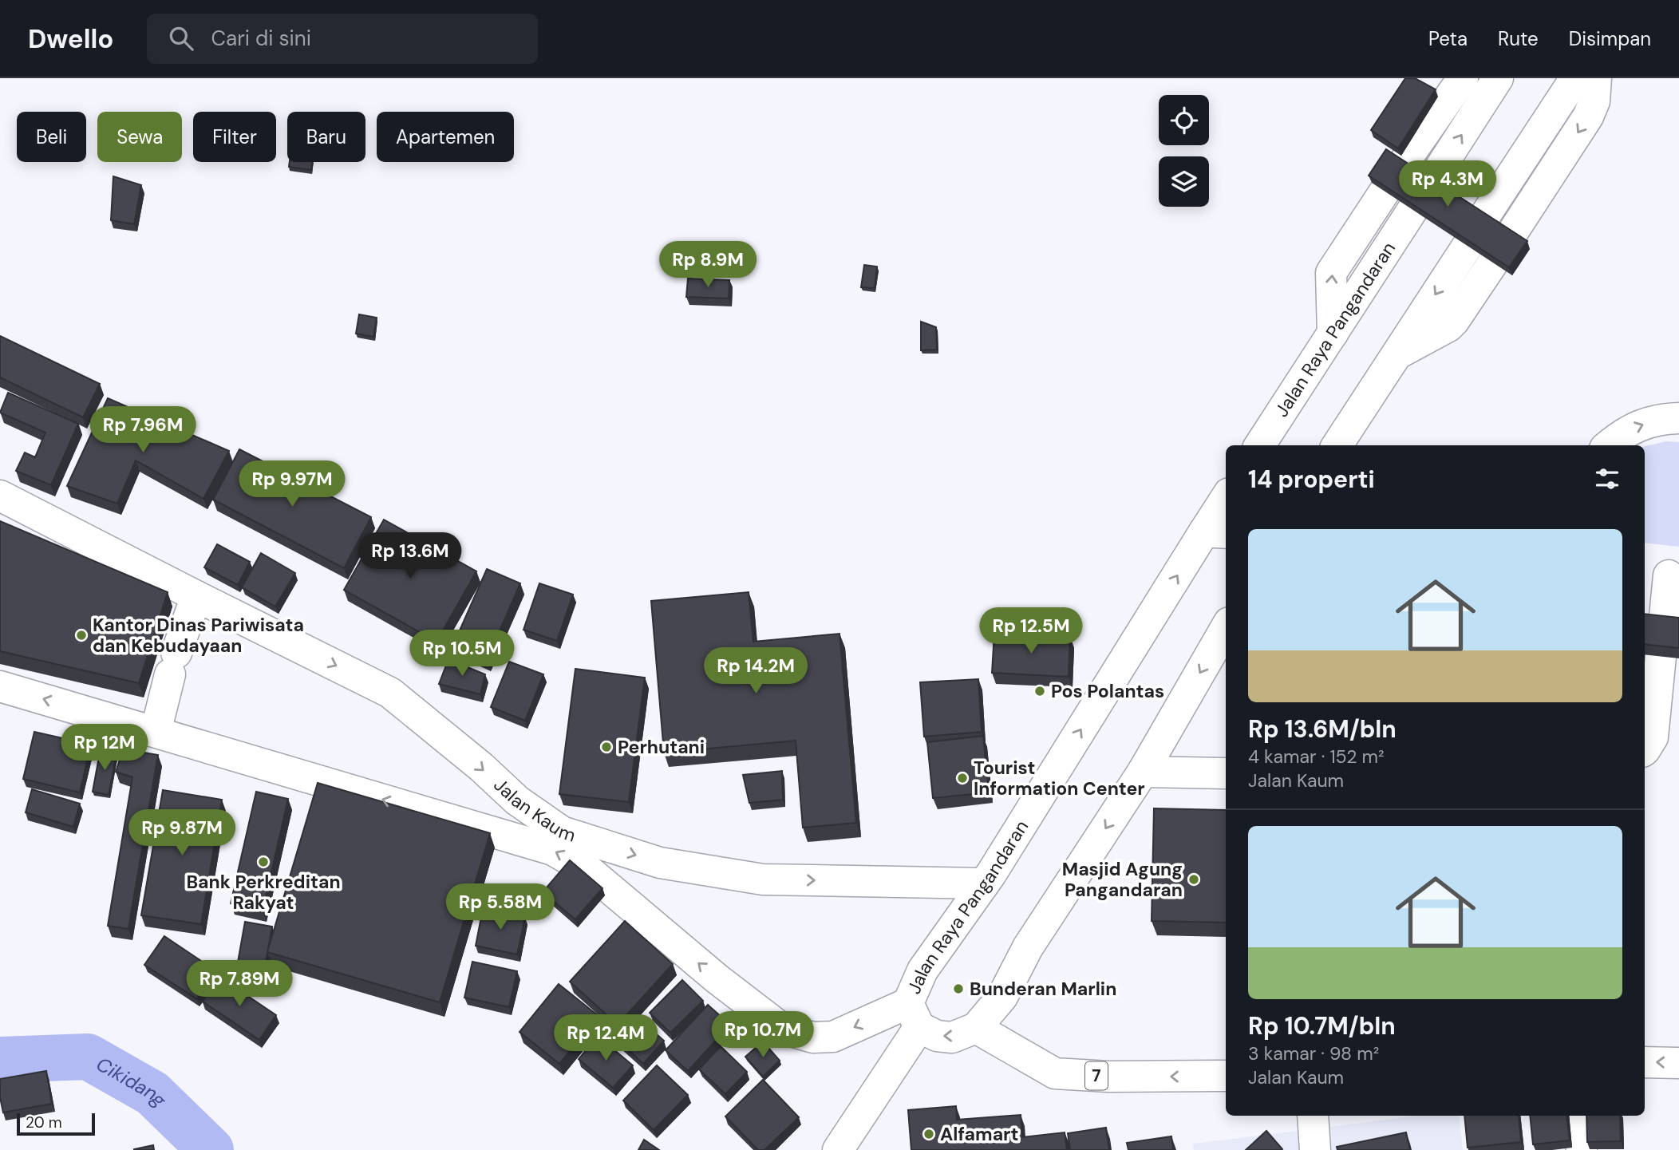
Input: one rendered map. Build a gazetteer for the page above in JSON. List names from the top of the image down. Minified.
{"streets":{"main road":["Jalan Raya Pangandaran","Jalan Kaum","7"]},"crossings":[["Jalan Raya Pangandaran","Jalan Kaum"]],"water":["Cikidang"],"places":["Kantor Dinas Pariwisata dan Kebudayaan","Pos Polantas","Perhutani","Tourist Information Center","Bank Perkreditan Rakyat","Masjid Agung Pangandaran","Bunderan Marlin","Alfamart"],"scale_bar":"20 m","page":{"header":"Dwello","search":"Cari di sini","nav":["Peta","Rute","Disimpan"],"chip":["Beli","Sewa","Filter","Baru","Apartemen"],"price":["Rp 4.3M","Rp 8.9M","Rp 7.96M","Rp 9.97M","Rp 13.6M","Rp 12.5M","Rp 10.5M","Rp 14.2M","Rp 12M","Rp 9.87M","Rp 5.58M","Rp 7.89M","Rp 10.7M","Rp 12.4M"],"heading":"14 properti","list":[{"name":"Rp 13.6M/bln","note":"4 kamar · 152 m² · Jalan Kaum"},{"name":"Rp 10.7M/bln","note":"3 kamar · 98 m² · Jalan Kaum"}],"scale":"20 m"}}
